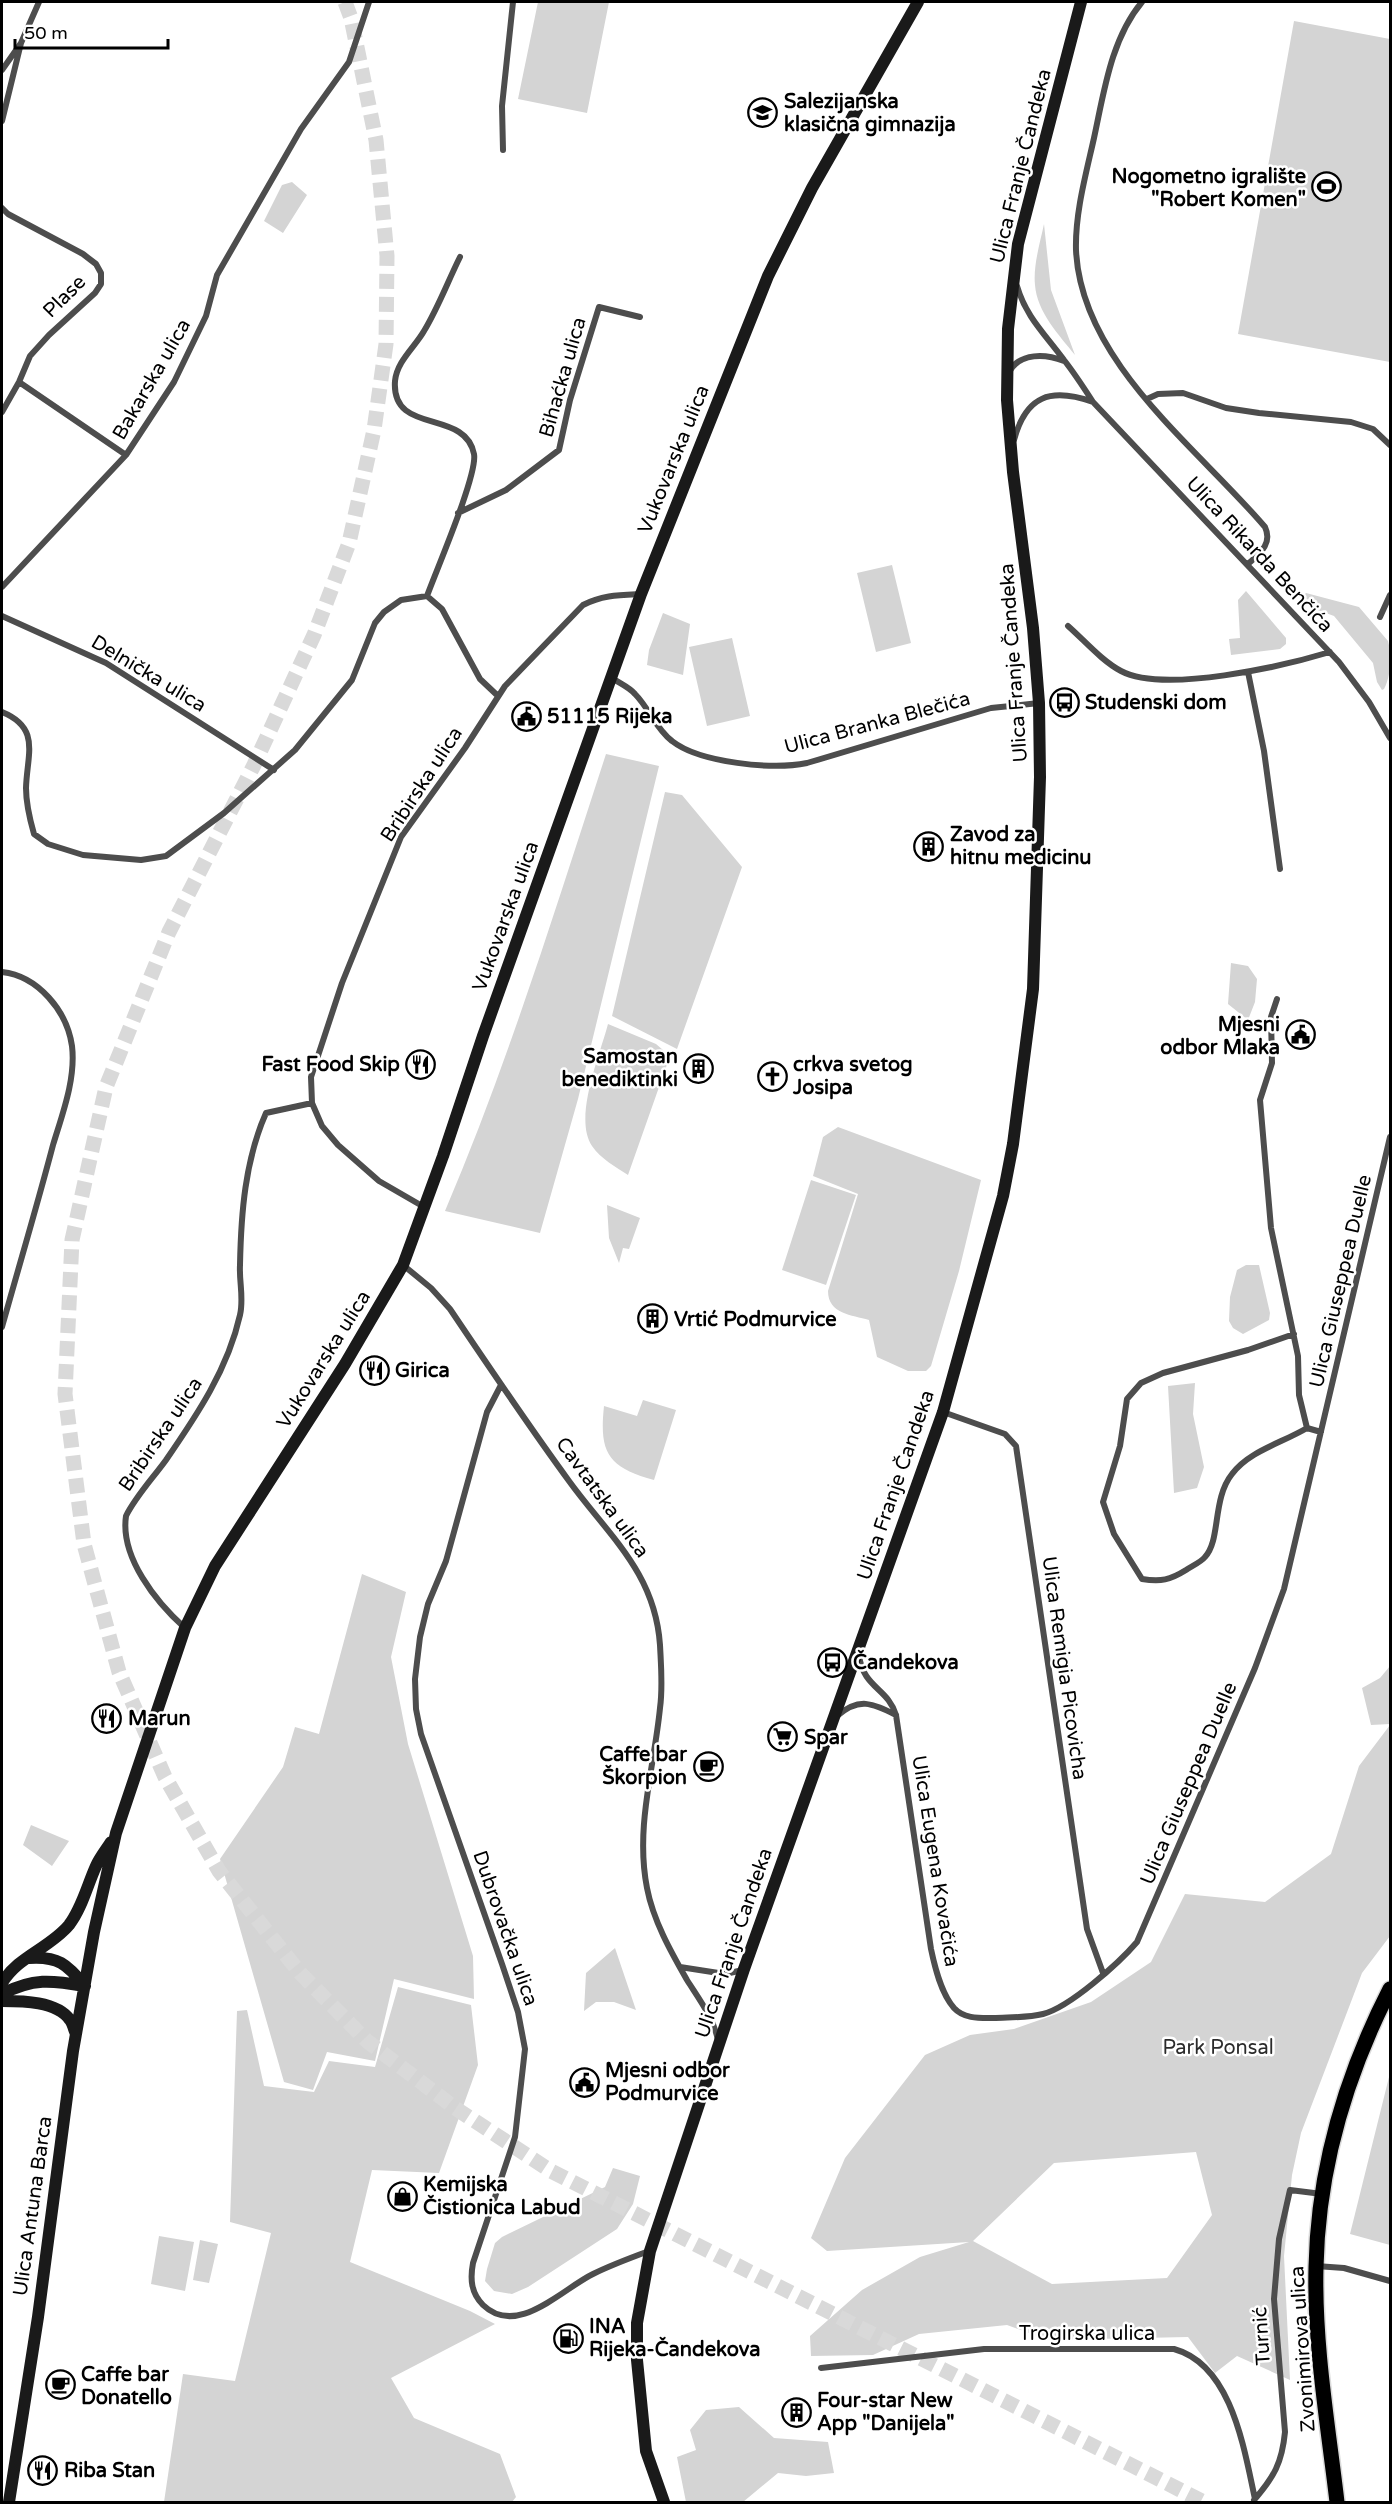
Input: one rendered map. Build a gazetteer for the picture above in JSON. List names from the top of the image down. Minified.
{"streets":{"main road":["Ulica Franje Čandeka","Vukovarska ulica","Ulica Antuna Barca","Zvonimirova ulica"],"street":["Plase","Bihaćka ulica","Bakarska ulica","Ulica Rikarda Benčića","Delnička ulica","Ulica Branka Blečića","Bribirska ulica","Ulica Giuseppea Duelle","Cavtatska ulica","Ulica Remigia Picovicha","Ulica Eugena Kovačića","Dubrovačka ulica","Trogirska ulica","Turnić"]},"crossings":[["Ulica Franje Čandeka","Ulica Rikarda Benčića"],["Ulica Franje Čandeka","Ulica Branka Blečića"],["Ulica Franje Čandeka","Cavtatska ulica"],["Ulica Franje Čandeka","Ulica Remigia Picovicha"],["Ulica Franje Čandeka","Ulica Eugena Kovačića"],["Ulica Franje Čandeka","Dubrovačka ulica"],["Vukovarska ulica","Ulica Branka Blečića"],["Vukovarska ulica","Bribirska ulica"],["Vukovarska ulica","Cavtatska ulica"],["Vukovarska ulica","Ulica Antuna Barca"],["Ulica Giuseppea Duelle","Ulica Remigia Picovicha"],["Ulica Giuseppea Duelle","Ulica Eugena Kovačića"],["Cavtatska ulica","Dubrovačka ulica"],["Trogirska ulica","Turnić"],["Turnić","Zvonimirova ulica"]],"parks":["Park Ponsal"],"places":{"school or university":["Salezijanska klasična gimnazija"],"sports":["Nogometno igralište \"Robert Komen\""],"bus stop":["Studenski dom","Čandekova"],"public building":["51115 Rijeka","Mjesni odbor Mlaka","Mjesni odbor Podmurvice"],"building":["Zavod za hitnu medicinu","Samostan benediktinki","Vrtić Podmurvice","Four-star New App \"Danijela\""],"restaurant":["Fast Food Skip","Girica","Marun","Riba Stan"],"church":["crkva svetog Josipa"],"supermarket":["Spar"],"cafe":["Caffe bar Škorpion","Caffe bar Donatello"],"shop":["Kemijska Čistionica Labud"],"fuel station":["INA Rijeka-Čandekova"]},"scale_bar":"50 m"}
